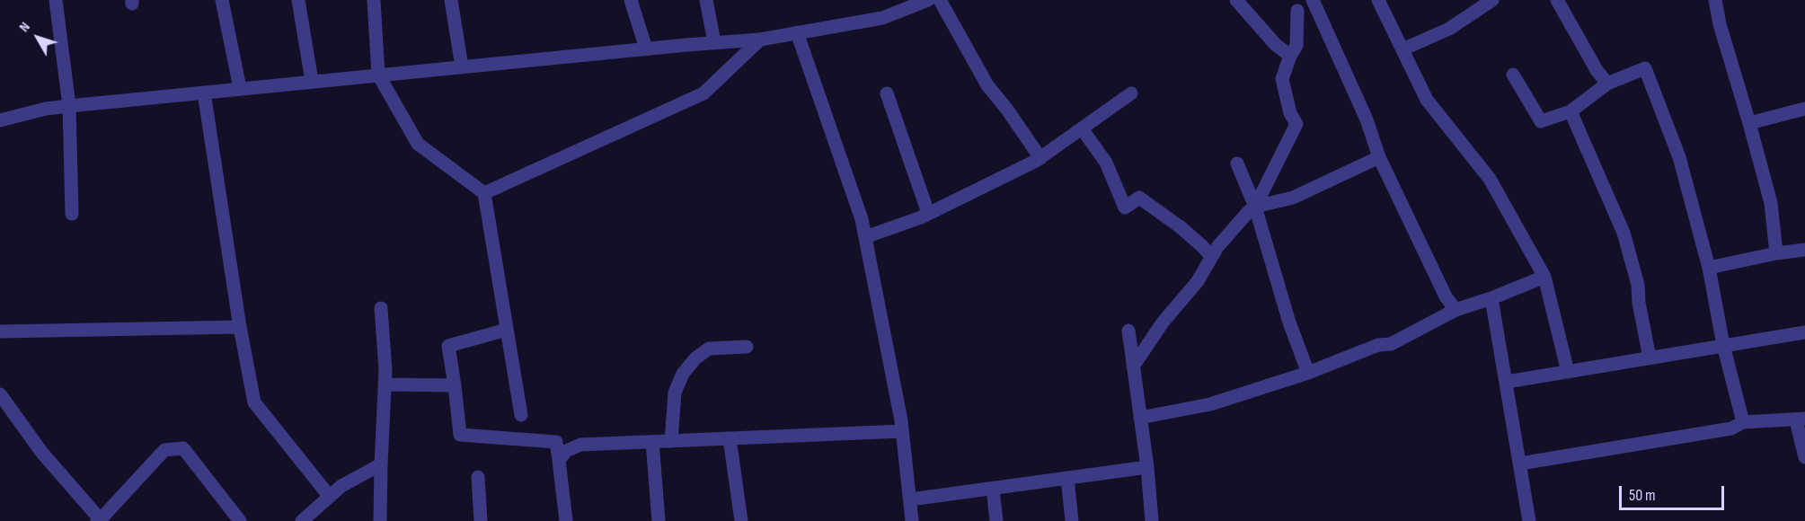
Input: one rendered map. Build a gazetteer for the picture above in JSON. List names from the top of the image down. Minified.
{"scale_bar":"50 m","north":"top left"}
